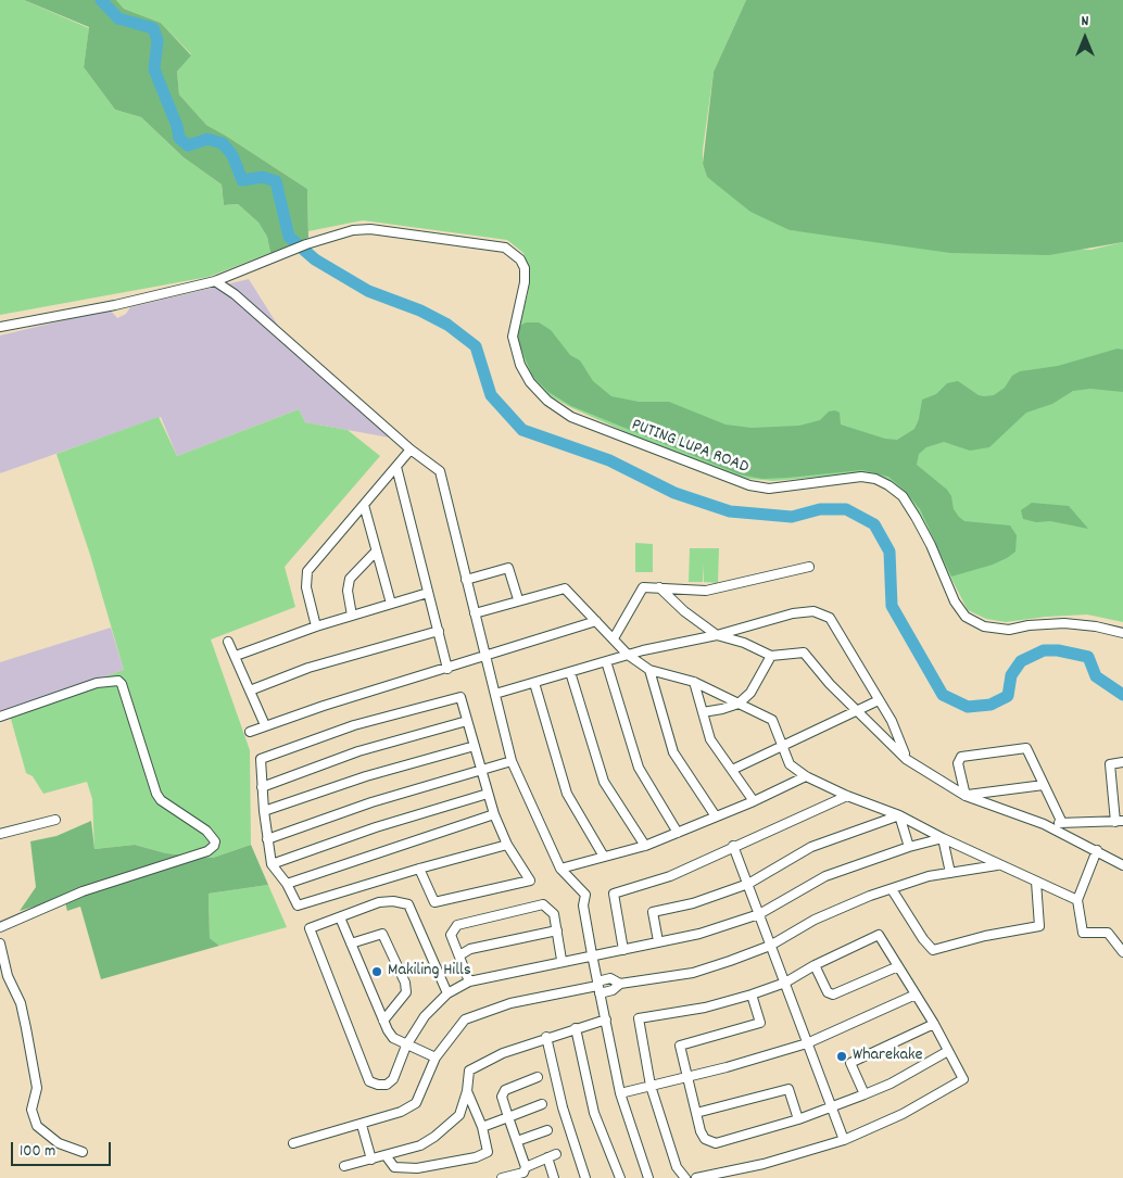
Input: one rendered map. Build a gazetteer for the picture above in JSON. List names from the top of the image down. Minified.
{"streets":{"street":["PUTING LUPA ROAD"]},"places":["Makiling Hills","Wharekake"],"scale_bar":"100 m","north":"top"}
